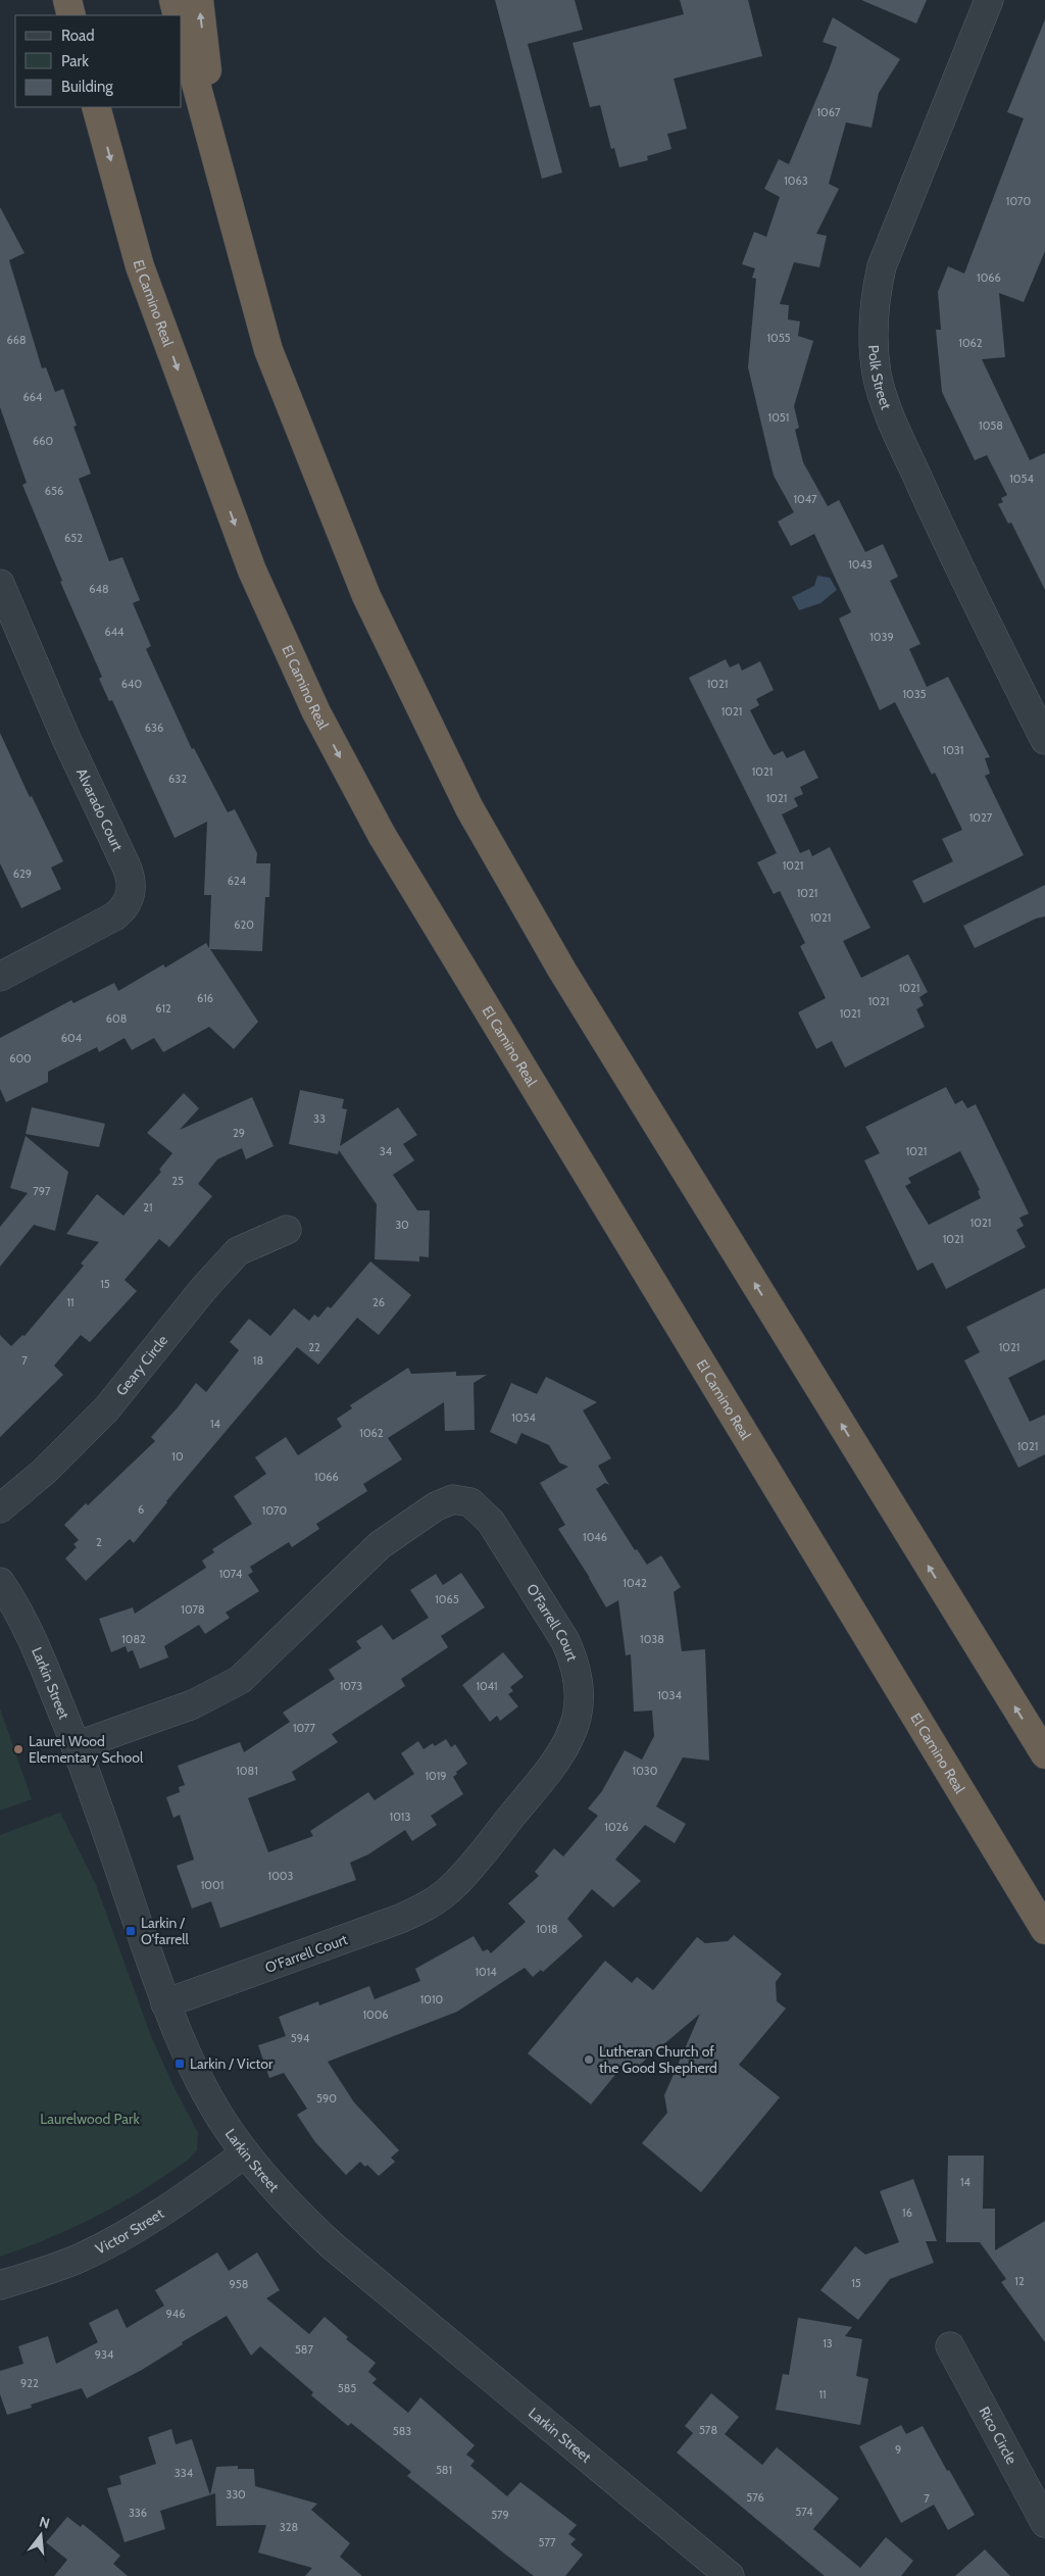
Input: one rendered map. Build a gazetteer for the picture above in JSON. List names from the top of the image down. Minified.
{"streets":{"highway":["El Camino Real"],"street":["Polk Street","Alvarado Court","Geary Circle","O'Farrell Court","Larkin Street","Victor Street","Rico Circle"]},"crossings":[["O'Farrell Court","Larkin Street"],["Larkin Street","Victor Street"]],"parks":["Laurelwood Park"],"places":{"other":["Laurel Wood Elementary School","Lutheran Church of the Good Shepherd"],"transit":["Larkin / O'farrell","Larkin / Victor"]},"house_numbers":["1067","1063","1070","1066","1055","668","1062","664","1051","1058","660","1054","656","1047","652","1043","648","644","1039","640","1021","1035","1021","636","1031","1021","632","1021","1027","1021","629","624","1021","1021","620","1021","616","1021","612","1021","608","604","600","33","29","34","1021","25","797","21","1021","30","1021","15","11","26","22","1021","7","18","1054","14","1062","1021","10","1066","6","1070","1046","2","1074","1042","1065","1078","1082","1038","1073","1041","1034","1077","1081","1030","1019","1013","1026","1003","1001","1018","1014","1010","1006","594","590","14","16","12","15","958","946","13","587","934","922","585","11","578","583","9","581","334","330","576","7","574","336","579","328","577"],"legend":["Road","Park","Building"],"north":"top"}
